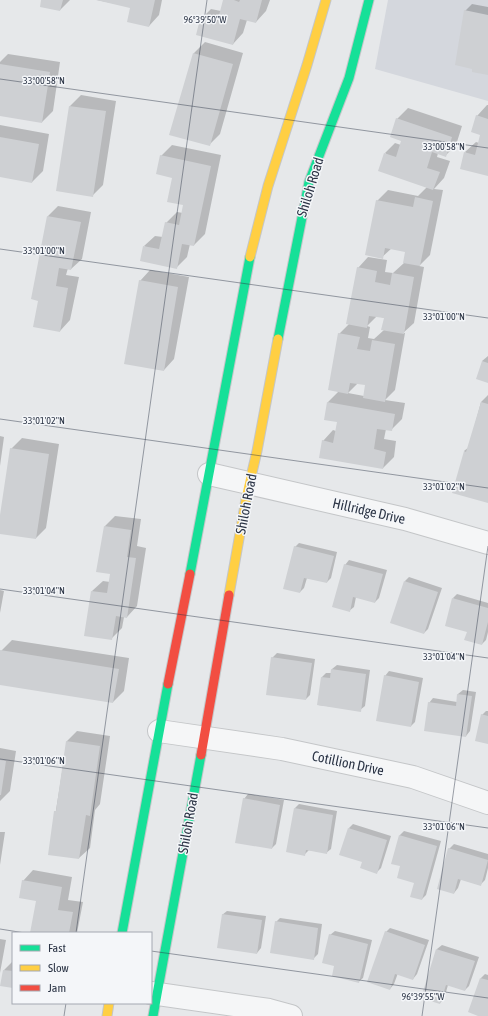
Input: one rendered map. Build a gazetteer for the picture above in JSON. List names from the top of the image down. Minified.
{"streets":{"main road":["Shiloh Road"],"street":["Hillridge Drive","Cotillion Drive"]},"crossings":[["Shiloh Road","Hillridge Drive"],["Shiloh Road","Cotillion Drive"]],"legend":["Fast","Slow","Jam"],"coordinates":["96°39'50\"W","33°00'58\"N","33°01'00\"N","33°01'02\"N","33°01'04\"N","33°01'06\"N","96°39'55\"W"]}
